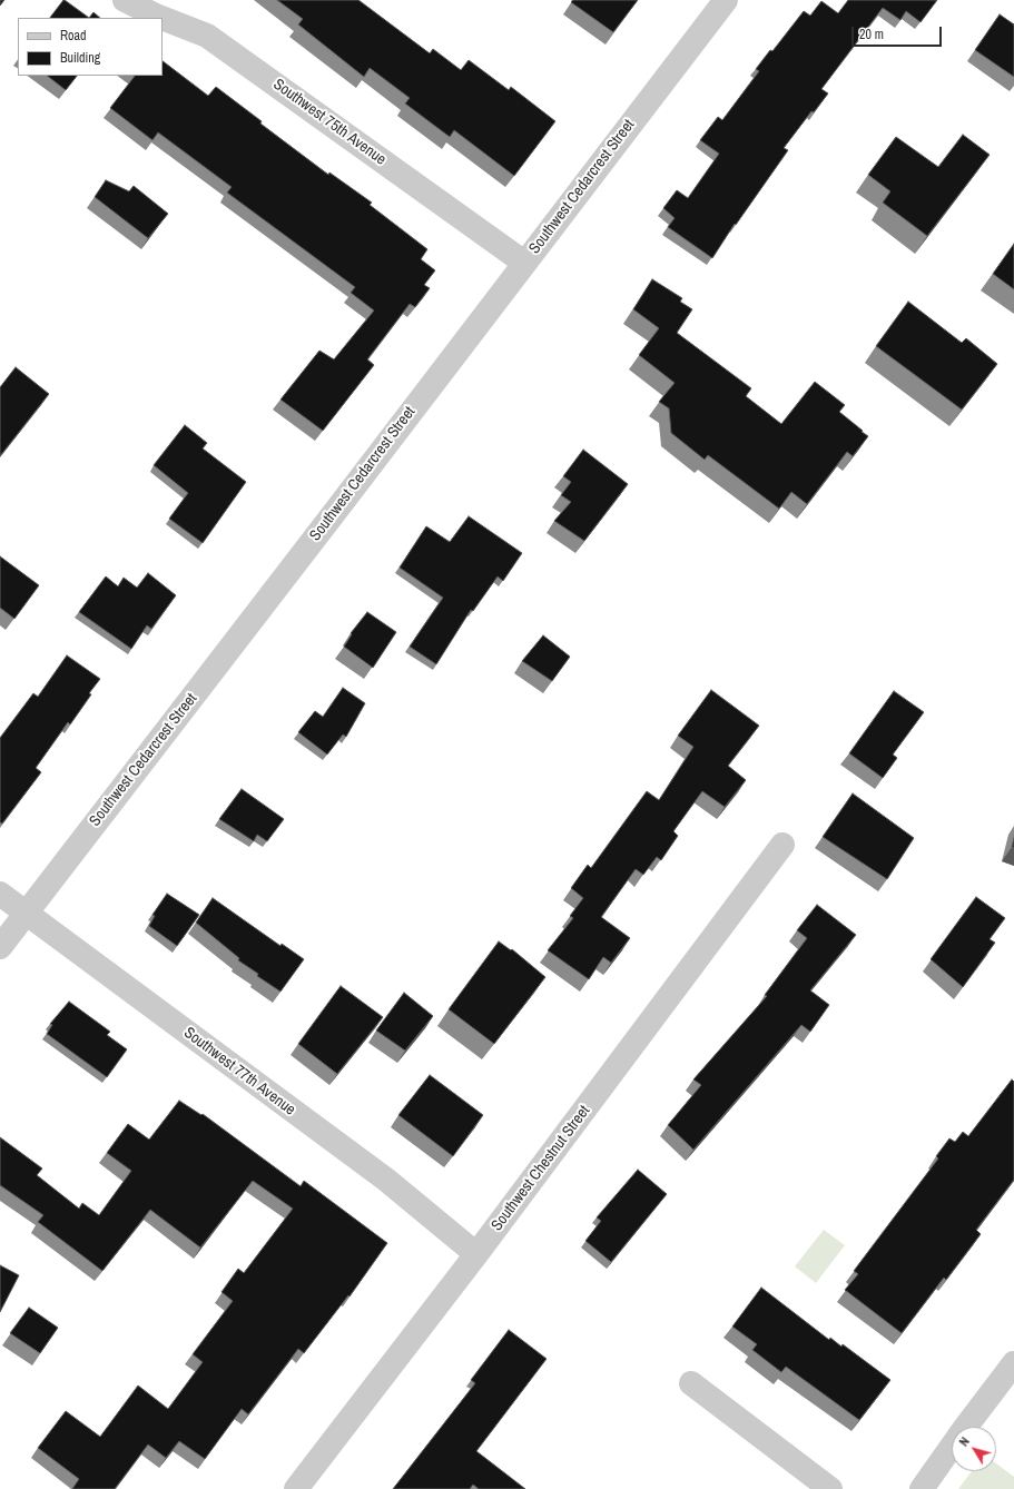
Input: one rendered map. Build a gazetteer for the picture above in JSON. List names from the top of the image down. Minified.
{"streets":{"street":["Southwest 75th Avenue","Southwest Cedarcrest Street","Southwest 77th Avenue","Southwest Chestnut Street"]},"crossings":[["Southwest 75th Avenue","Southwest Cedarcrest Street"],["Southwest Cedarcrest Street","Southwest 77th Avenue"],["Southwest 77th Avenue","Southwest Chestnut Street"]],"legend":["Road","Building"],"scale_bar":"20 m","north":"top left"}
